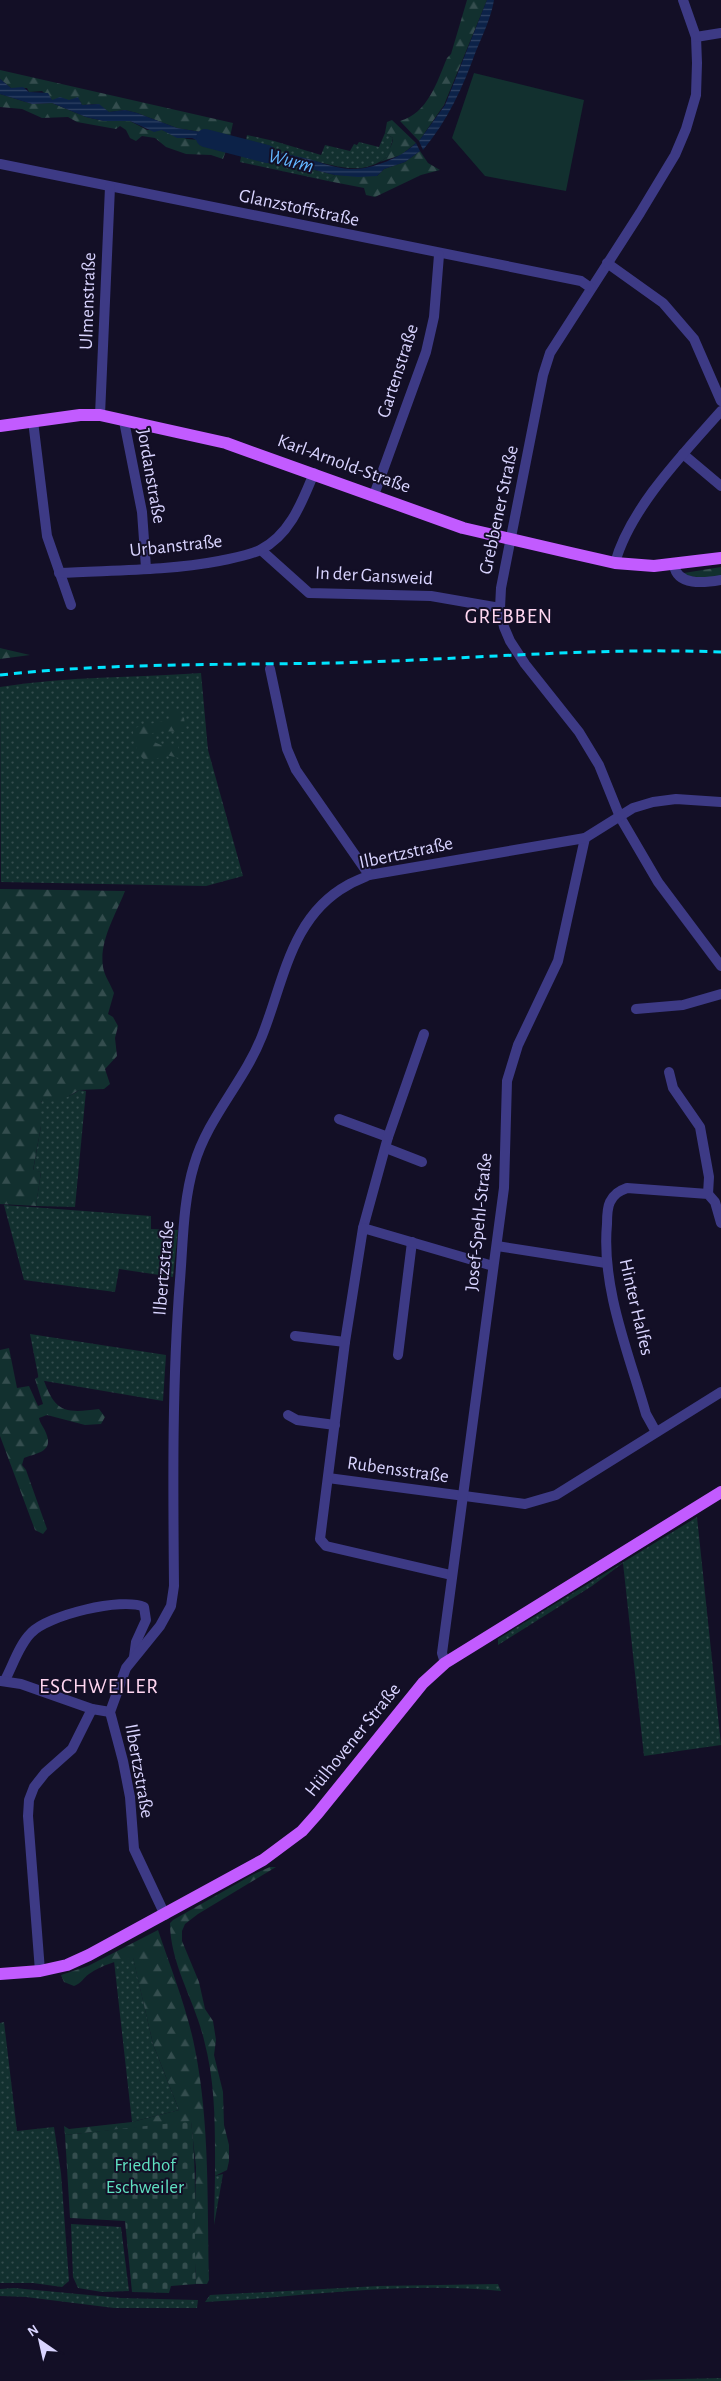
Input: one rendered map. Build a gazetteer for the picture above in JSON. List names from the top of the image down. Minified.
{"streets":{"main road":["Karl-Arnold-Straße","Hülhovener Straße"],"street":["Glanzstoffstraße","Ulmenstraße","Gartenstraße","Jordanstraße","Grebbener Straße","Urbanstraße","In der Gansweid","Ilbertzstraße","Josef-Spehl-Straße","Hinter Halfes","Rubensstraße"]},"crossings":[["Glanzstoffstraße","Ulmenstraße"],["Glanzstoffstraße","Gartenstraße"],["Glanzstoffstraße","Grebbener Straße"],["Ulmenstraße","Karl-Arnold-Straße"],["Gartenstraße","Karl-Arnold-Straße"],["Karl-Arnold-Straße","Jordanstraße"],["Karl-Arnold-Straße","Grebbener Straße"],["Karl-Arnold-Straße","Urbanstraße"],["Jordanstraße","Urbanstraße"],["Grebbener Straße","In der Gansweid"],["Urbanstraße","In der Gansweid"],["Ilbertzstraße","Josef-Spehl-Straße"],["Ilbertzstraße","Hülhovener Straße"],["Josef-Spehl-Straße","Rubensstraße"],["Josef-Spehl-Straße","Hülhovener Straße"]],"districts":["GREBBEN","ESCHWEILER"],"water":["Wurm"],"parks":["Friedhof Eschweiler"],"north":"top left"}
